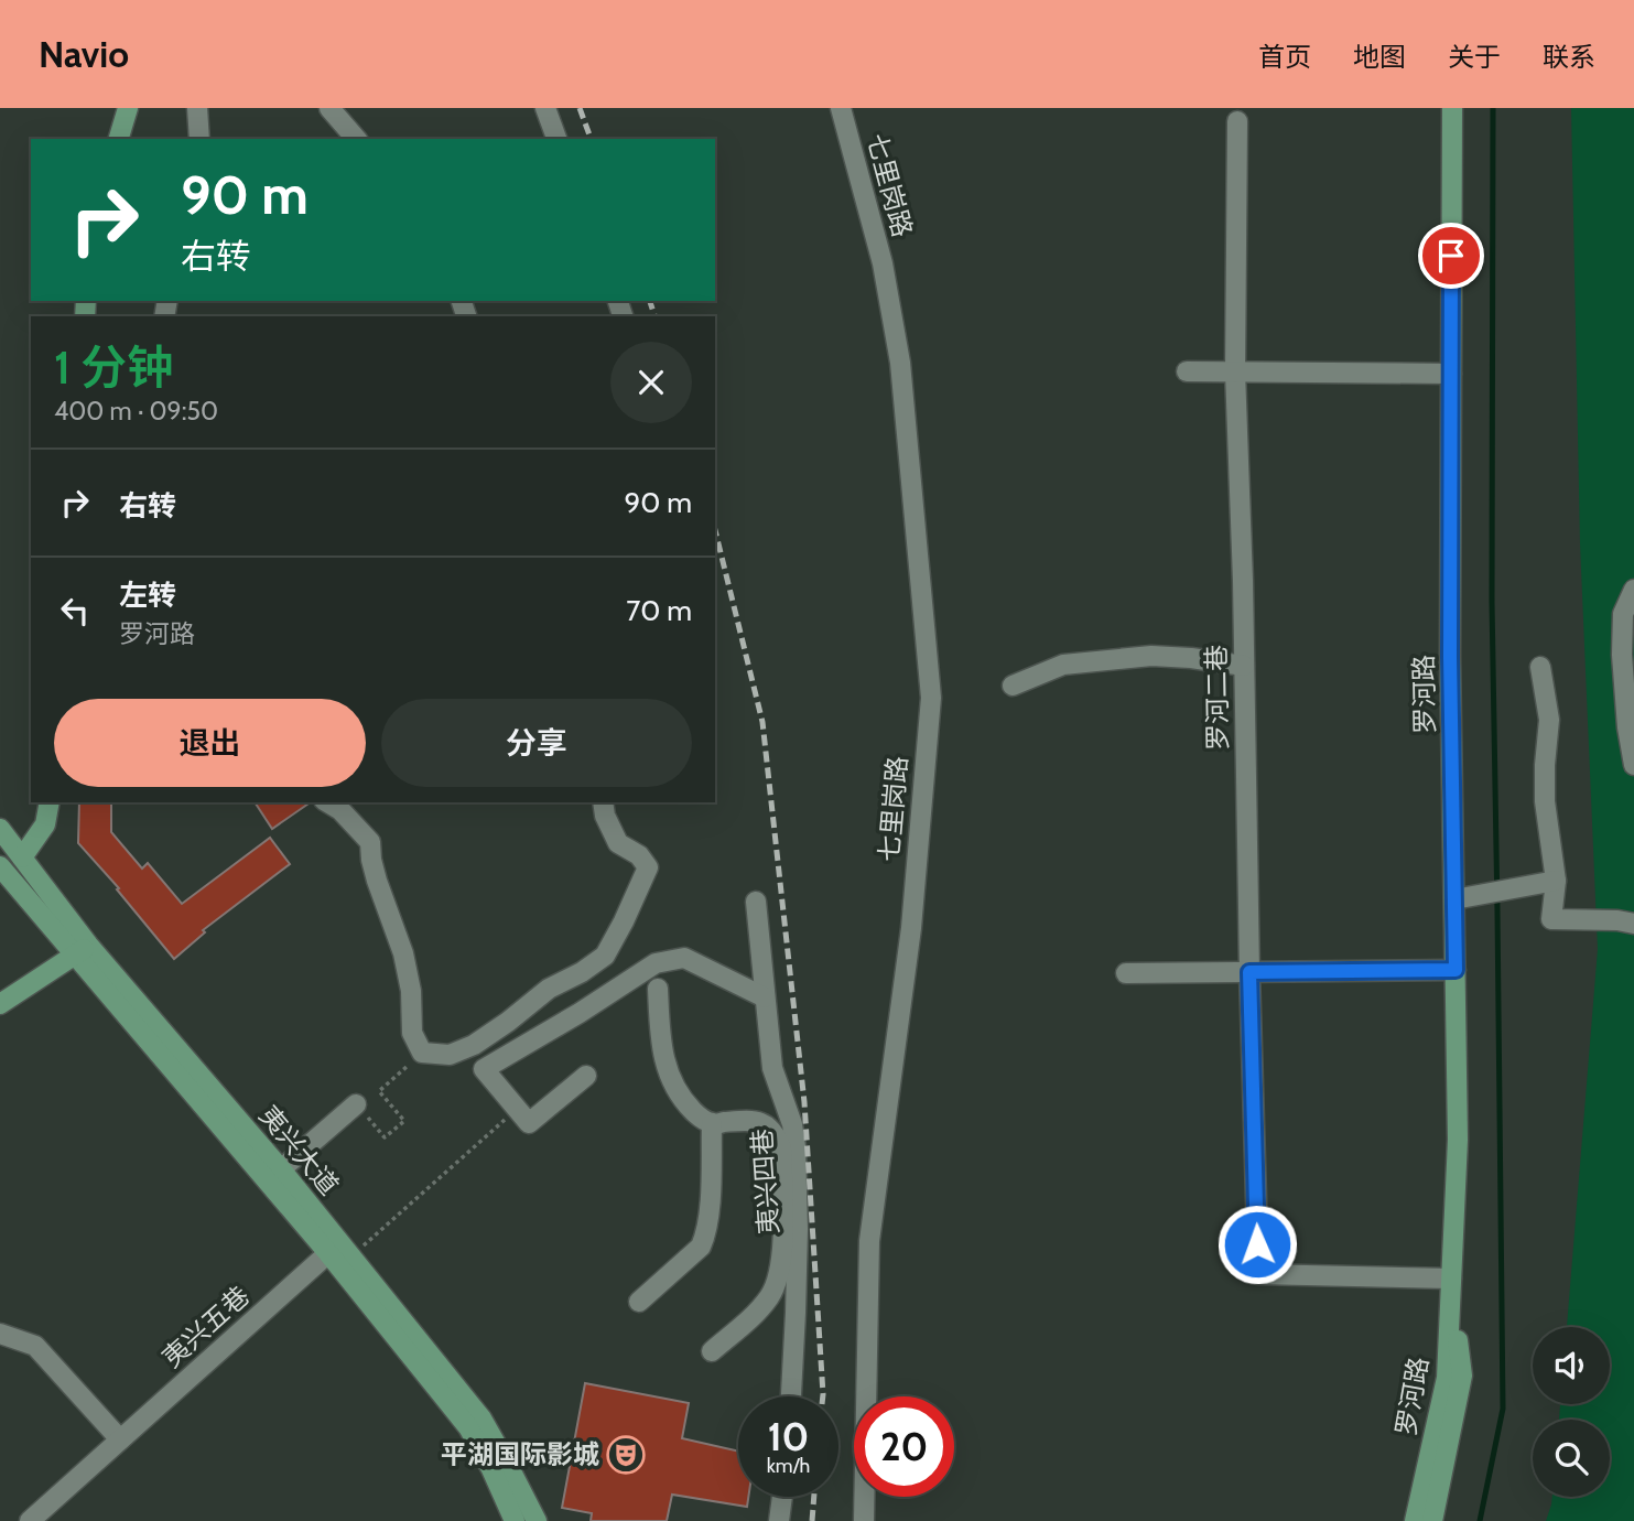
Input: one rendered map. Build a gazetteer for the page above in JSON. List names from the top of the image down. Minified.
{"streets":{"main road":["罗河路","夷兴大道"],"street":["七里岗路","罗河二巷","夷兴四巷","夷兴五巷"]},"crossings":[["罗河路","罗河二巷"],["夷兴大道","夷兴五巷"]],"places":{"theatre":["平湖国际影城"]},"page":{"header":"Navio","nav":["首页","地图","关于","联系"],"turn":["90 m","右转"],"heading":["1 分钟","400 m · 09:50"],"list":[{"name":"右转","value":"90 m"},{"name":"左转","note":"罗河路","value":"70 m"}],"buttons":["退出","分享"],"speed":"10 km/h","limit":"20"}}
